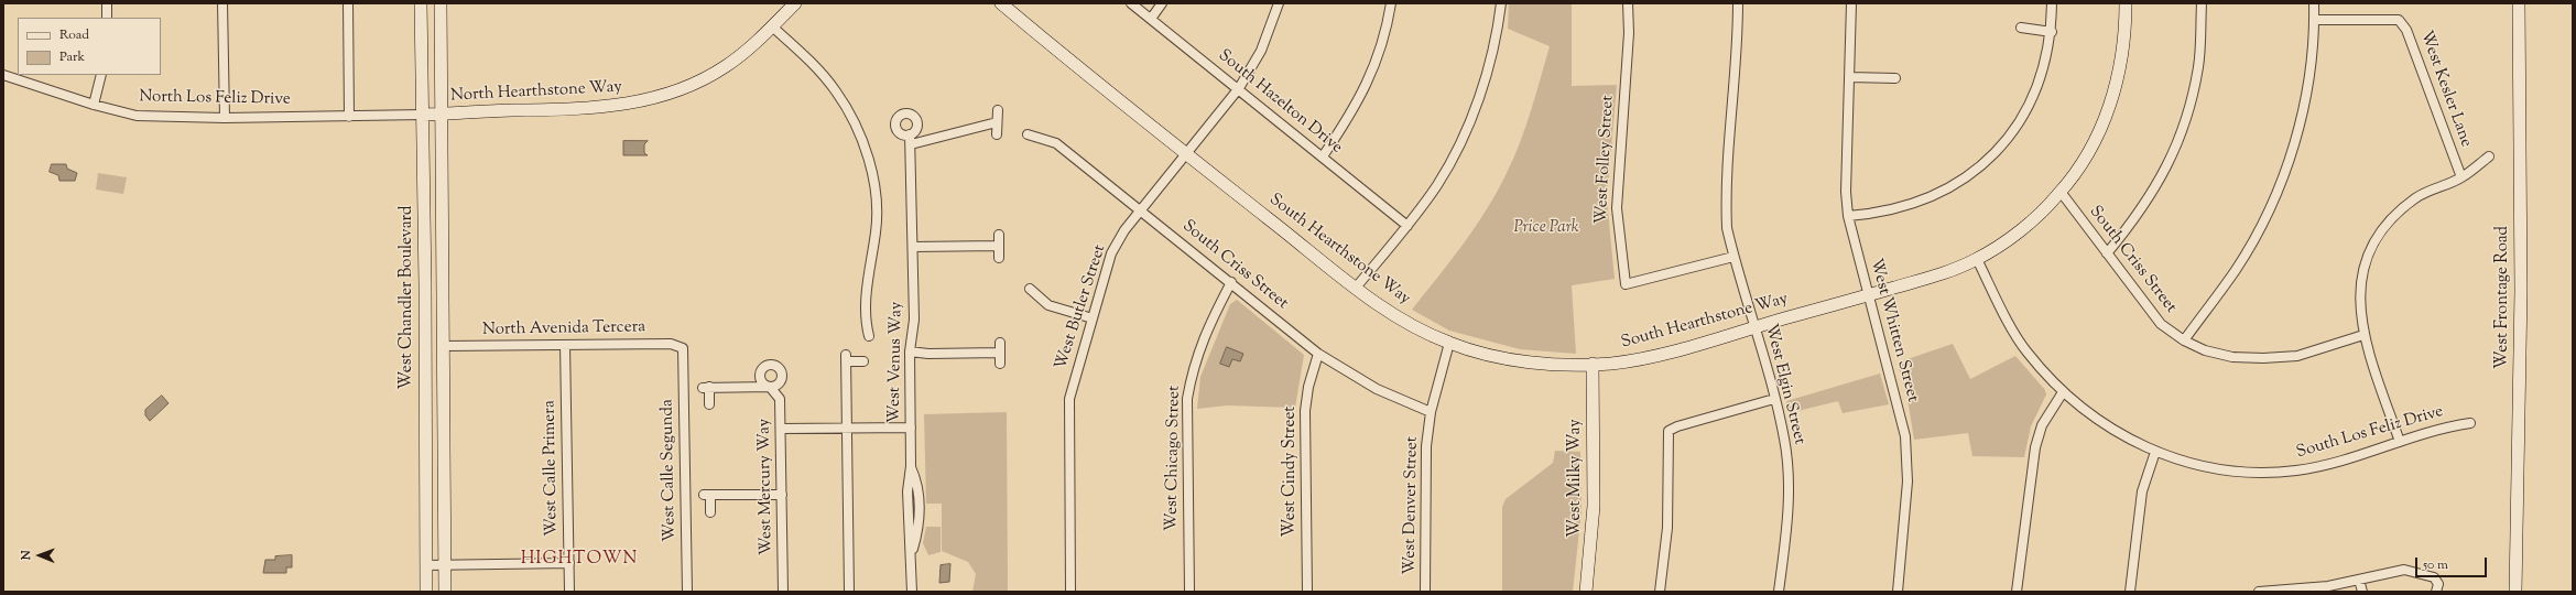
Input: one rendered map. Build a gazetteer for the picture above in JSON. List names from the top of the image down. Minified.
{"streets":{"street":["West Kesler Lane","North Hearthstone Way","North Los Feliz Drive","South Hazelton Drive","West Folley Street","South Hearthstone Way","South Criss Street","West Chandler Boulevard","West Frontage Road","West Butler Street","North Avenida Tercera","West Whitten Street","West Venus Way","West Elgin Street","South Los Feliz Drive","West Chicago Street","West Calle Primera","West Calle Segunda","West Cindy Street","West Milky Way","West Mercury Way","West Denver Street"]},"crossings":[["North Hearthstone Way","North Los Feliz Drive"],["North Hearthstone Way","West Chandler Boulevard"],["North Los Feliz Drive","West Chandler Boulevard"],["South Hazelton Drive","West Butler Street"],["West Folley Street","West Elgin Street"],["South Hearthstone Way","South Criss Street"],["South Hearthstone Way","West Butler Street"],["South Hearthstone Way","West Whitten Street"],["South Hearthstone Way","West Elgin Street"],["South Hearthstone Way","South Los Feliz Drive"],["South Hearthstone Way","West Milky Way"],["South Hearthstone Way","West Denver Street"],["South Criss Street","West Butler Street"],["South Criss Street","West Chicago Street"],["South Criss Street","West Cindy Street"],["South Criss Street","West Denver Street"],["West Chandler Boulevard","North Avenida Tercera"],["North Avenida Tercera","West Calle Primera"],["North Avenida Tercera","West Calle Segunda"]],"districts":["HIGHTOWN"],"parks":["Price Park"],"legend":["Road","Park"],"scale_bar":"50 m","north":"left"}
